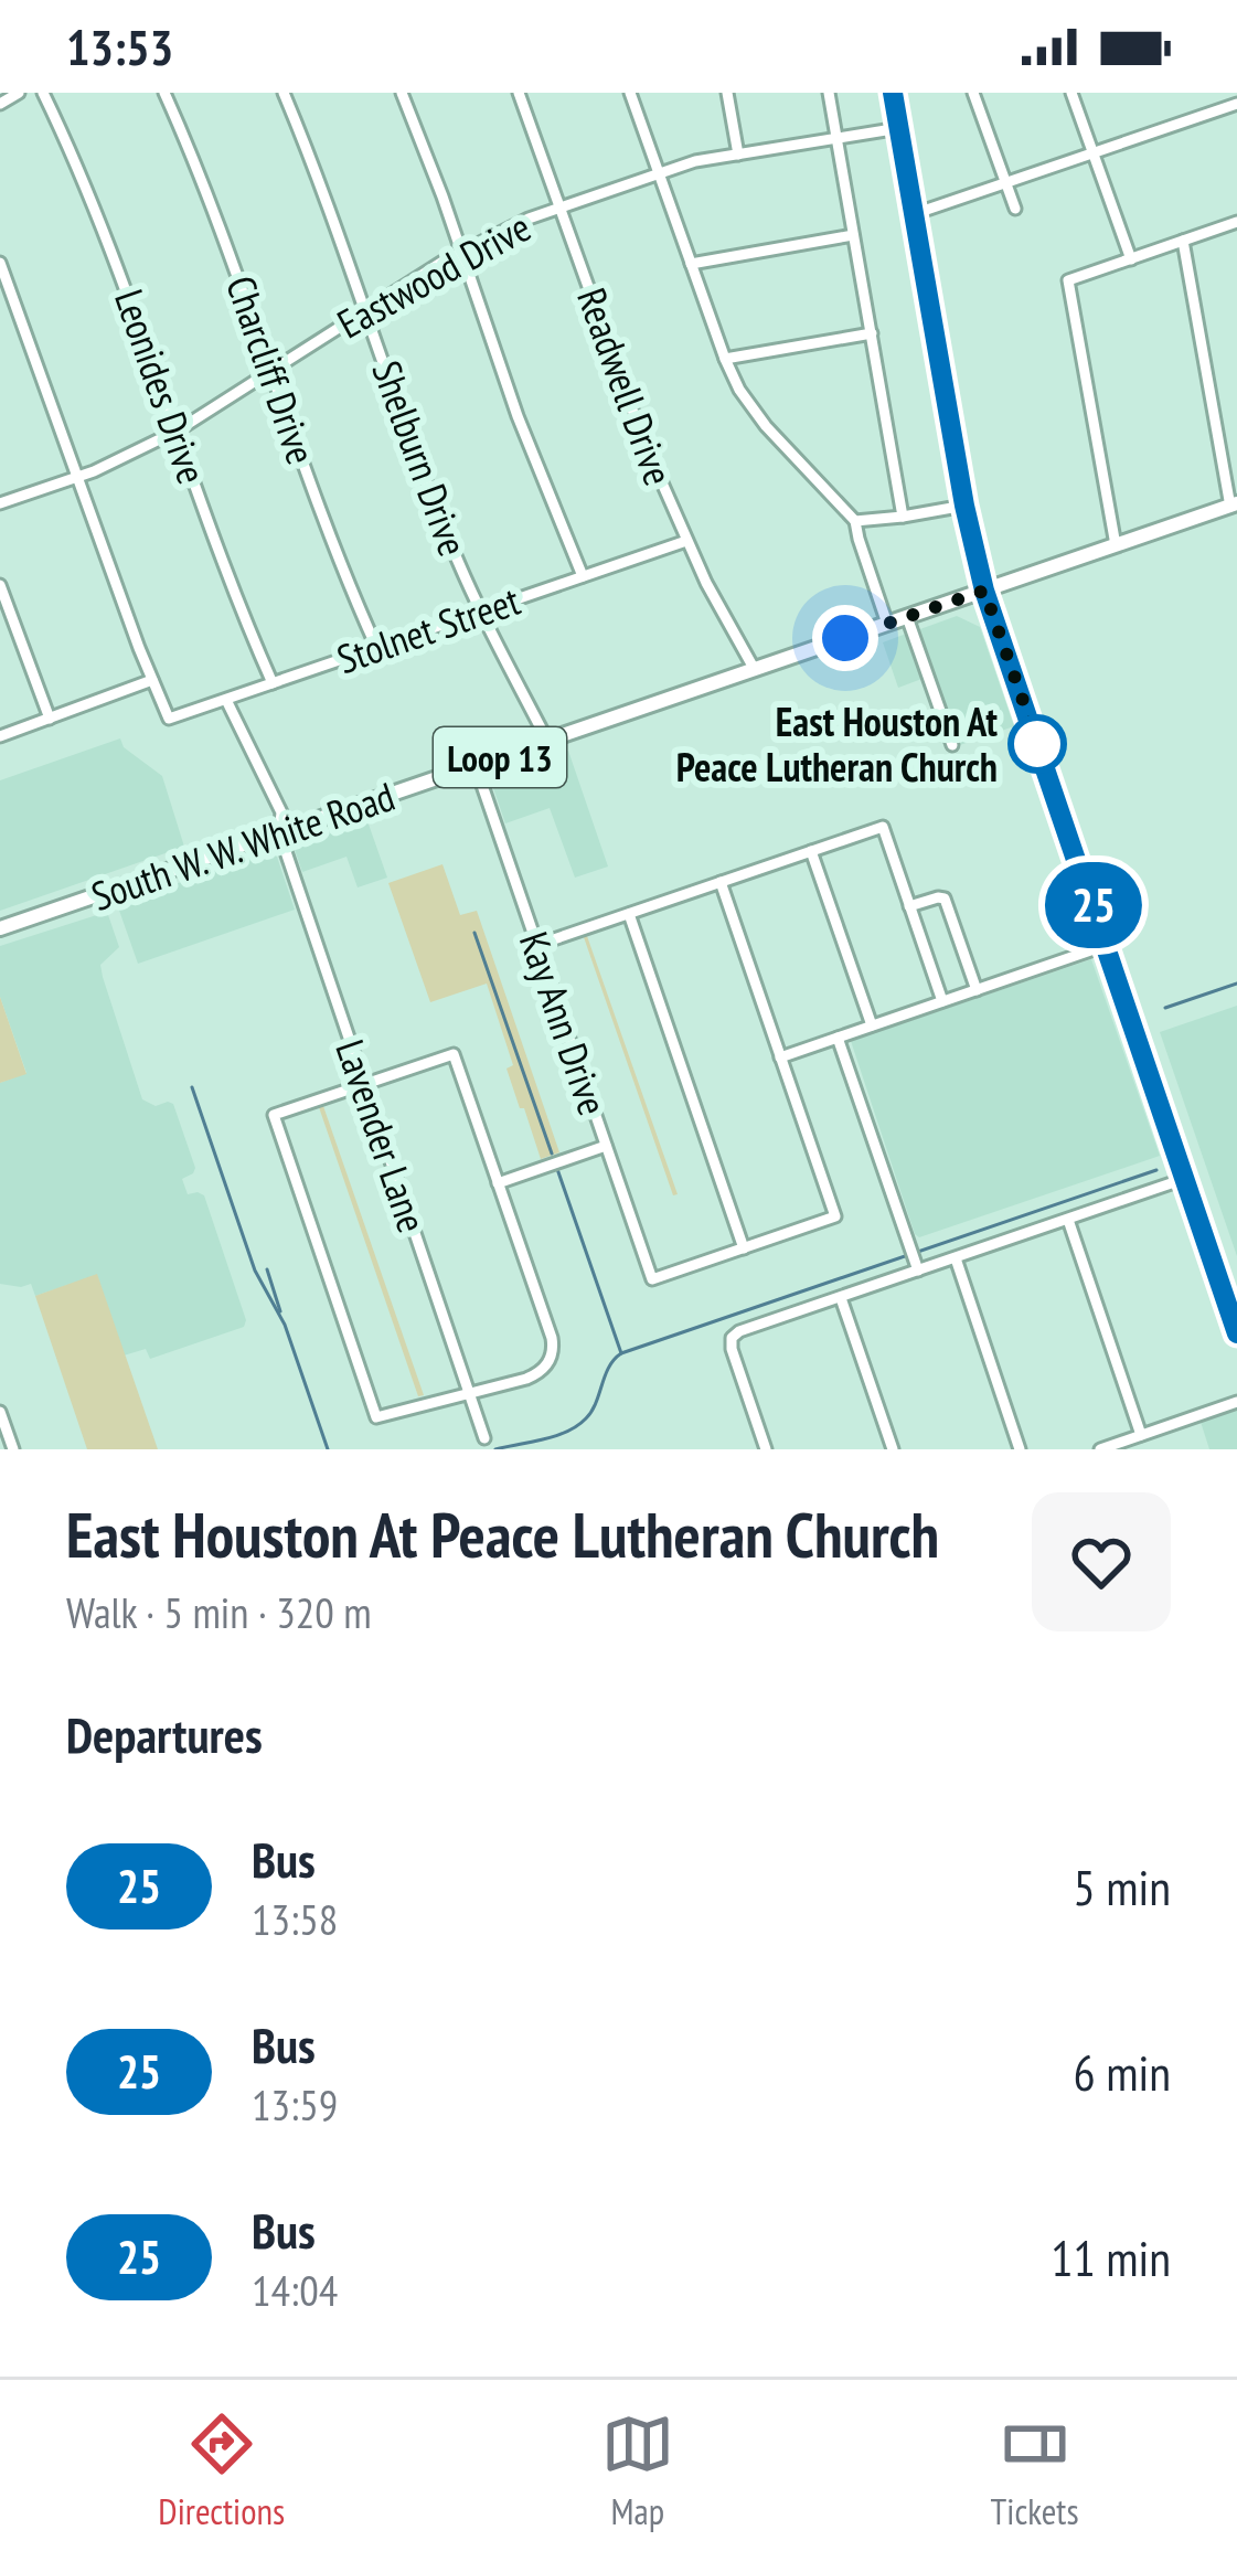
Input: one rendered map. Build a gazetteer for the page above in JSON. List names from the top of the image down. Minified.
{"streets":{"main road":["Loop 13","South W. W. White Road"],"street":["Eastwood Drive","Charcliff Drive","Leonides Drive","Readwell Drive","Shelburn Drive","Stolnet Street","Kay Ann Drive","Lavender Lane"]},"crossings":[["Eastwood Drive","Charcliff Drive"],["Eastwood Drive","Leonides Drive"],["Eastwood Drive","Readwell Drive"],["Eastwood Drive","Shelburn Drive"],["Charcliff Drive","Stolnet Street"],["Leonides Drive","Stolnet Street"],["Readwell Drive","Stolnet Street"],["Readwell Drive","South W. W. White Road"],["Shelburn Drive","Stolnet Street"],["Shelburn Drive","South W. W. White Road"],["South W. W. White Road","Kay Ann Drive"],["South W. W. White Road","Lavender Lane"]],"places":["East Houston At Peace Lutheran Church"],"lines":["bus line 25"],"page":{"status":"13:53","on_map":"25","heading":[["East Houston At Peace Lutheran Church","Walk · 5 min · 320 m"],"Departures"],"list":[{"mark":"25","name":"Bus","note":"13:58","value":"5 min"},{"mark":"25","name":"Bus","note":"13:59","value":"6 min"},{"mark":"25","name":"Bus","note":"14:04","value":"11 min"}],"tabs":["Directions","Map","Tickets"]}}
